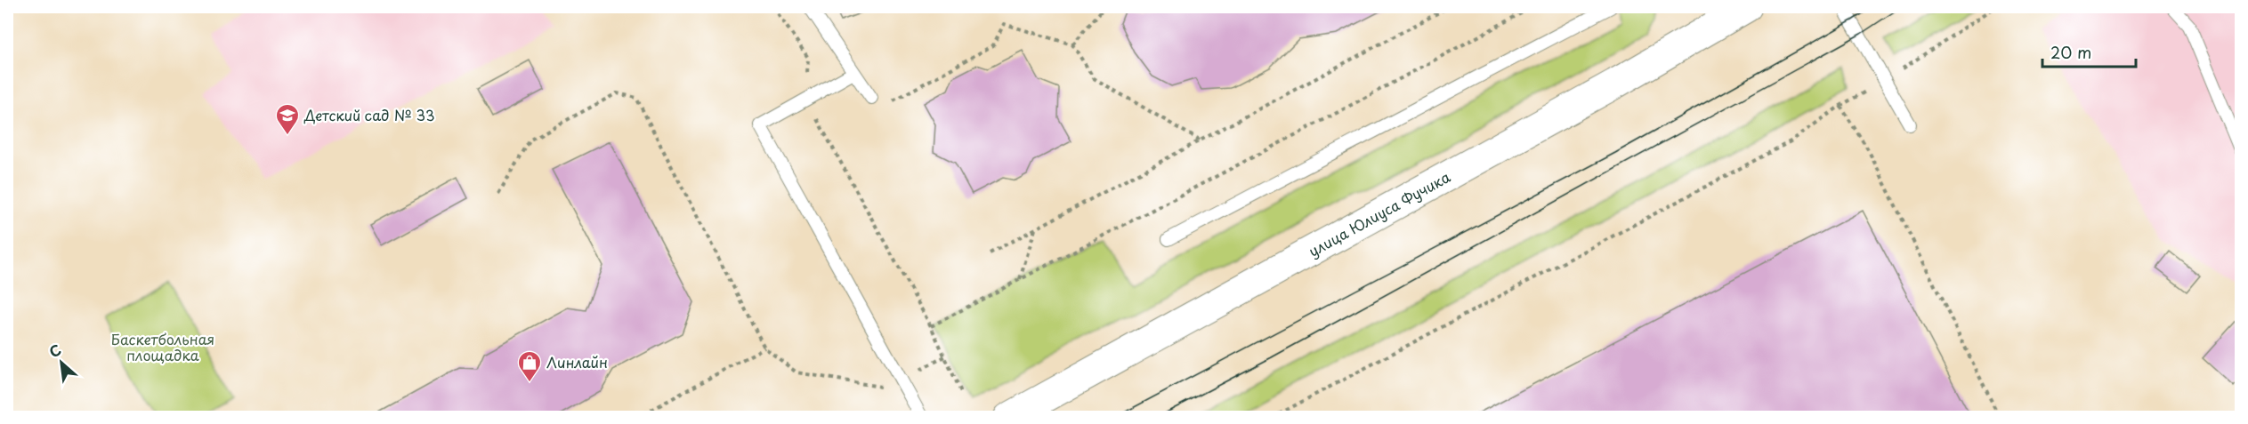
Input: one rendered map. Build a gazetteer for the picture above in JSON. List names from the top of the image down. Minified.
{"streets":{"street":["улица Юлиуса Фучика"]},"parks":["Баскетбольная площадка"],"places":{"school or university":["Детский сад № 33"],"shop":["Линлайн"]},"scale_bar":"20 m","north":"top left"}
